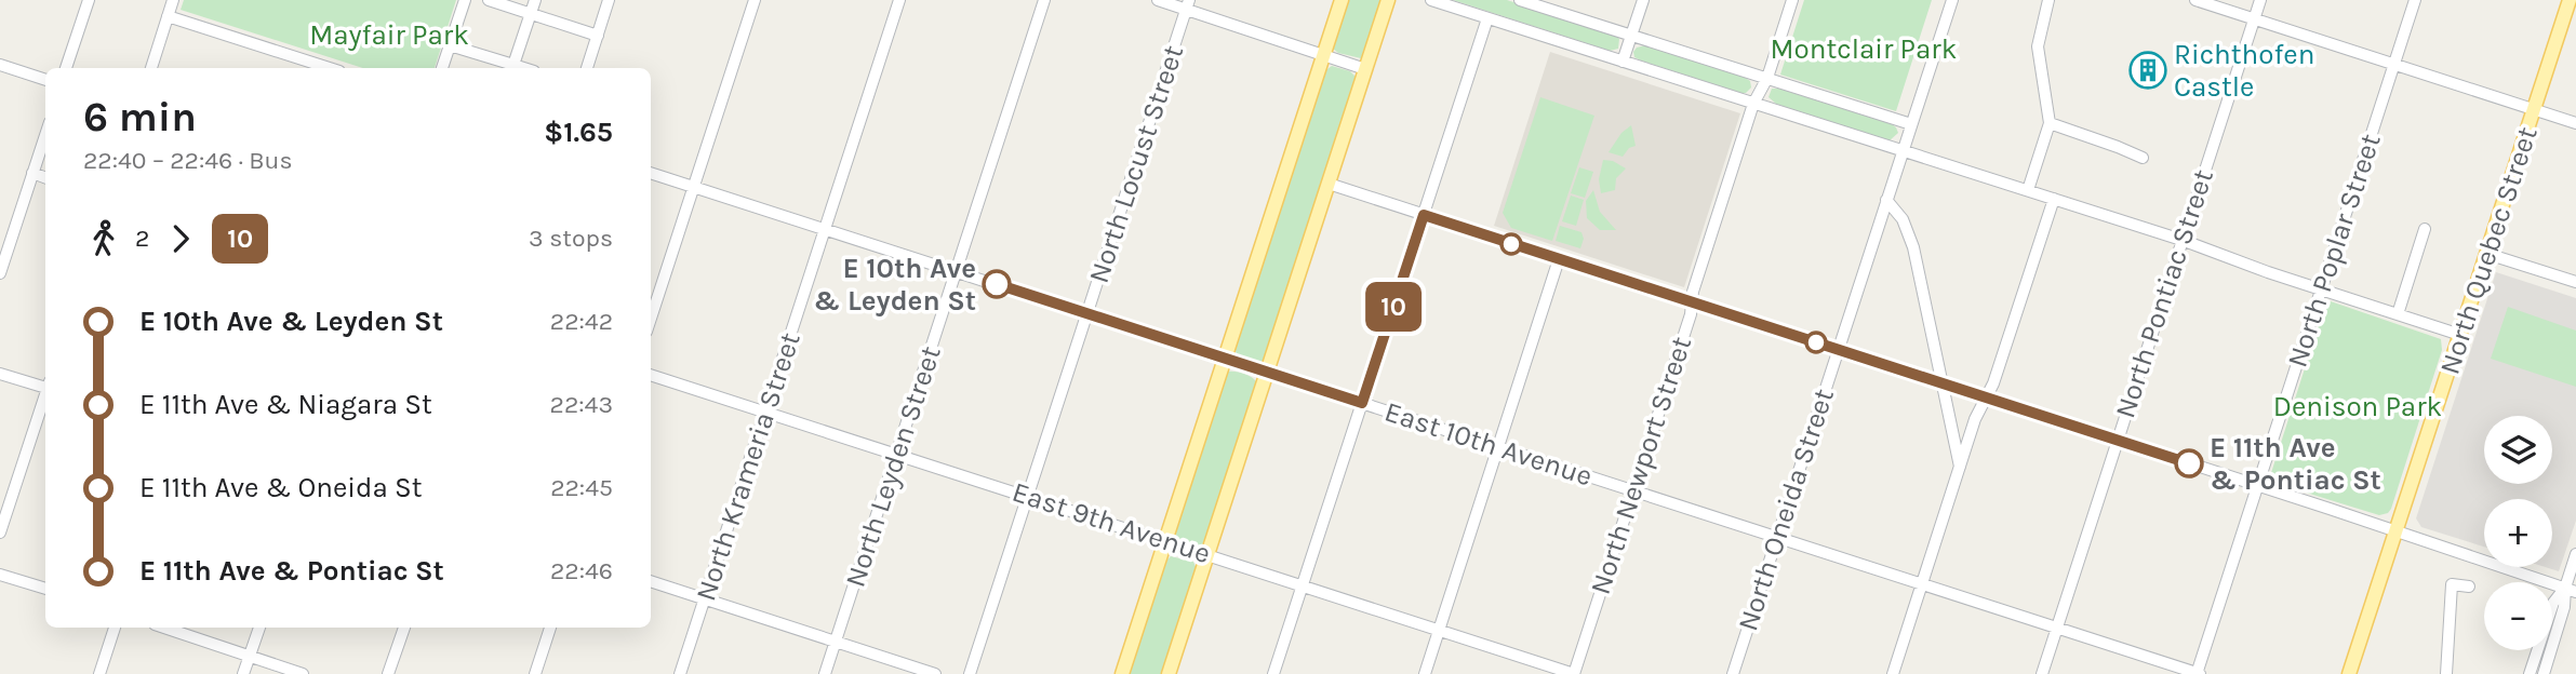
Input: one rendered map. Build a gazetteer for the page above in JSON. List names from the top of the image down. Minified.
{"streets":{"main road":["North Quebec Street"],"street":["North Locust Street","North Poplar Street","North Pontiac Street","East 10th Avenue","North Newport Street","North Krameria Street","North Leyden Street","North Oneida Street","East 9th Avenue"]},"crossings":[["North Locust Street","East 10th Avenue"],["North Locust Street","East 9th Avenue"],["North Poplar Street","East 10th Avenue"],["North Pontiac Street","East 10th Avenue"],["East 10th Avenue","North Newport Street"],["East 10th Avenue","North Krameria Street"],["East 10th Avenue","North Leyden Street"],["East 10th Avenue","North Oneida Street"],["North Newport Street","East 9th Avenue"],["North Krameria Street","East 9th Avenue"],["North Leyden Street","East 9th Avenue"]],"parks":["Mayfair Park","Montclair Park","Denison Park"],"places":{"building":["Richthofen Castle"],"other":["E 10th Ave & Leyden St","E 11th Ave & Pontiac St"]},"lines":["bus line 10"],"page":{"on_map":"10","heading":["6 min","22:40 – 22:46 · Bus","$1.65"],"legs":["2","10","3 stops"],"list":[{"name":"E 10th Ave & Leyden St","value":"22:42"},{"name":"E 11th Ave & Niagara St","value":"22:43"},{"name":"E 11th Ave & Oneida St","value":"22:45"},{"name":"E 11th Ave & Pontiac St","value":"22:46"}],"map_buttons":["+","−"]}}
